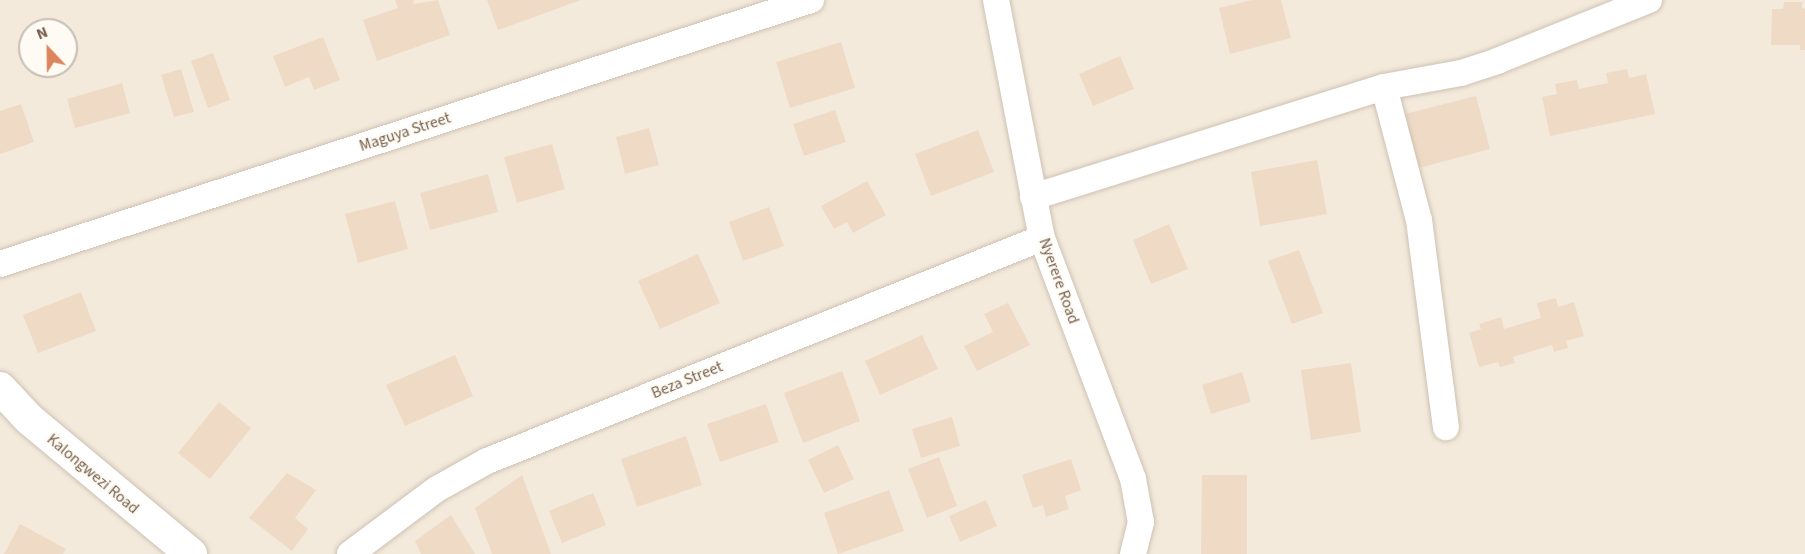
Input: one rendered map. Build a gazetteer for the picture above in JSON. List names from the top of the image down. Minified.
{"streets":{"street":["Maguya Street","Nyerere Road","Beza Street","Kalongwezi Road"]},"crossings":[["Nyerere Road","Beza Street"]],"north":"top"}
